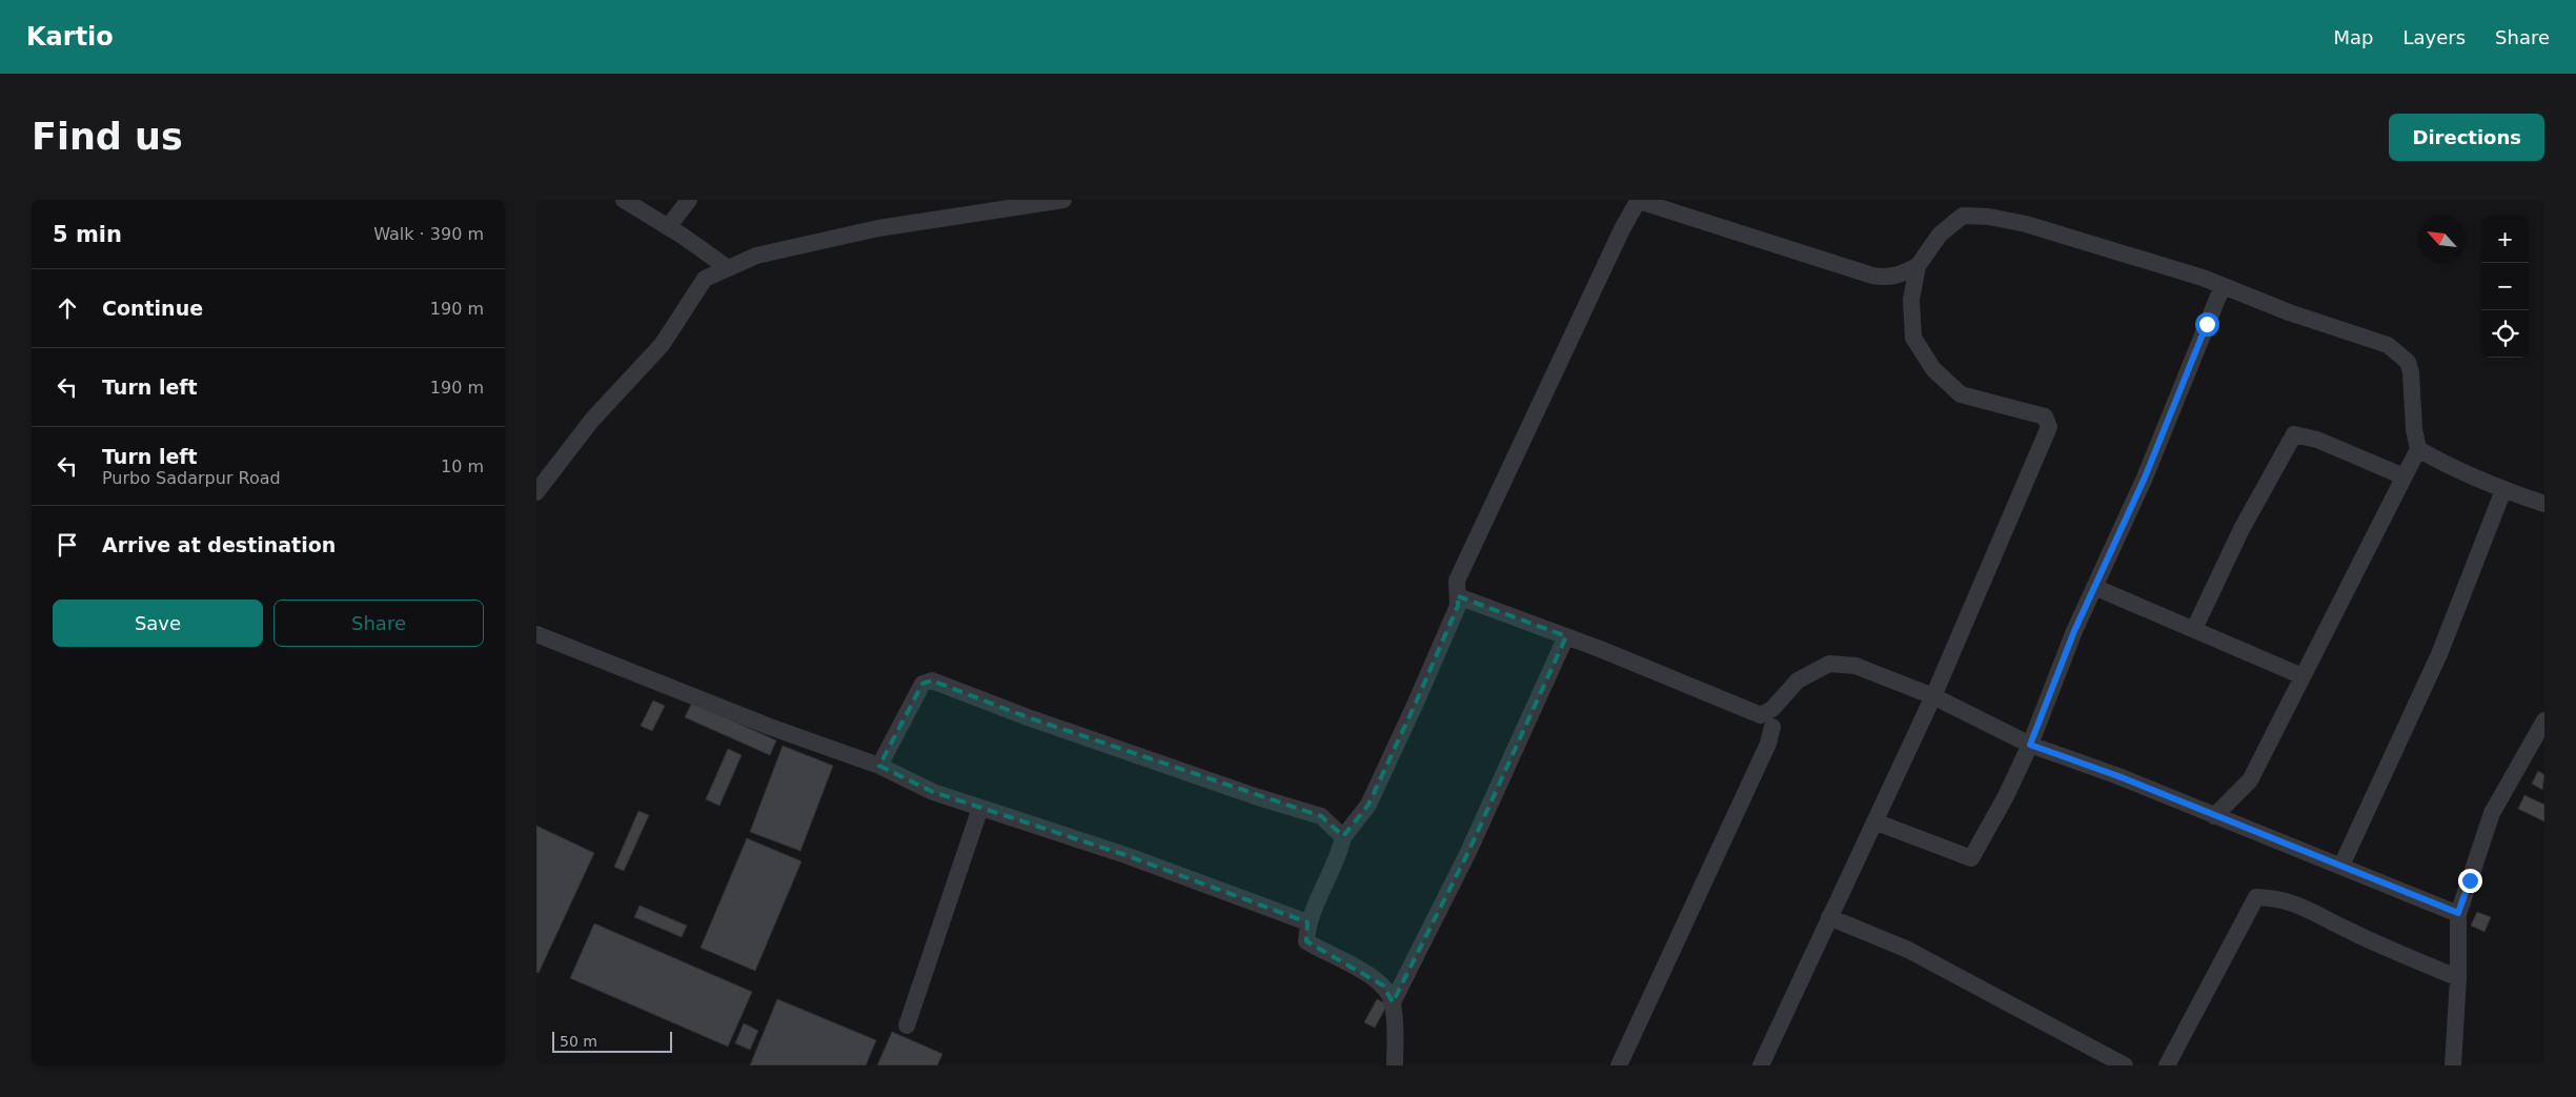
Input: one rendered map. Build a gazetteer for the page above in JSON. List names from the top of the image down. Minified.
{"scale_bar":"50 m","north":"top left","page":{"header":"Kartio","nav":["Map","Layers","Share"],"buttons":["Directions",["Save","Share"]],"title":"Find us","heading":["5 min","Walk · 390 m"],"map_buttons":["+","−"],"list":[["Continue","190 m"],["Turn left","190 m"],["Turn left","Purbo Sadarpur Road","10 m"],"Arrive at destination"],"scale":"50 m"}}
